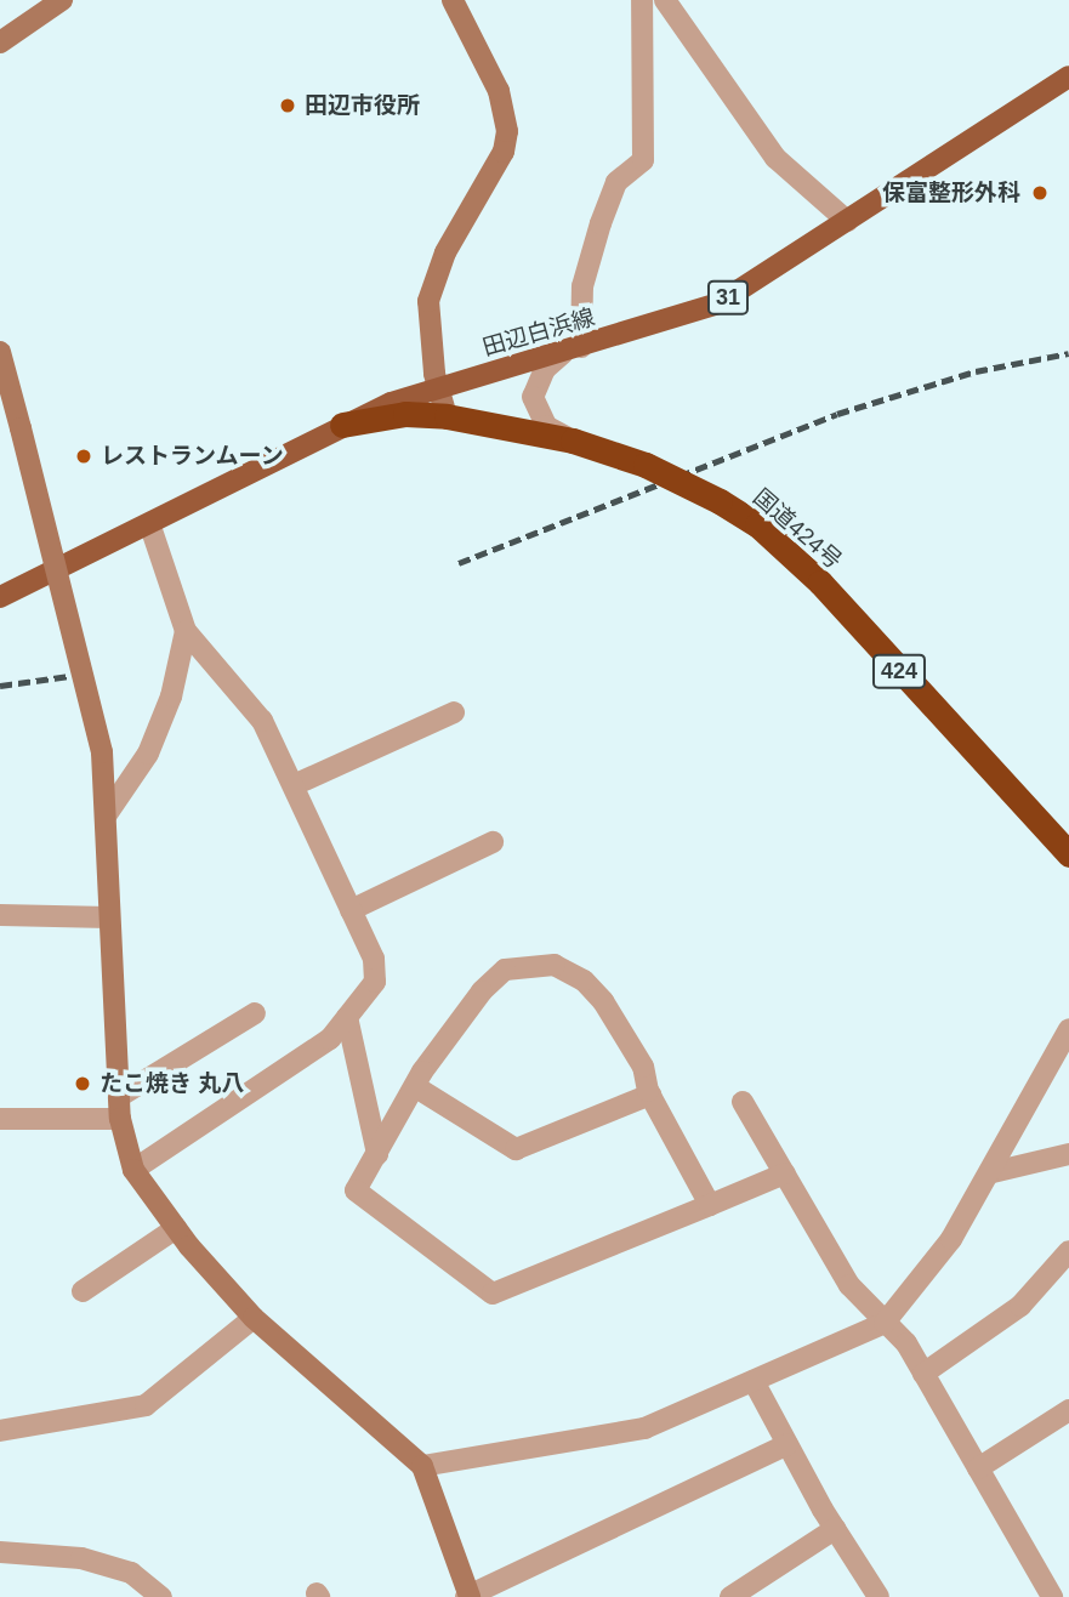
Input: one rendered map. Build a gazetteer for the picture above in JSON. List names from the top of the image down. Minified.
{"streets":{"highway":["国道424号","424"],"main road":["31","田辺白浜線"]},"crossings":[["田辺白浜線","国道424号"]],"places":["田辺市役所","保富整形外科","レストランムーン","たこ焼き 丸八"]}
